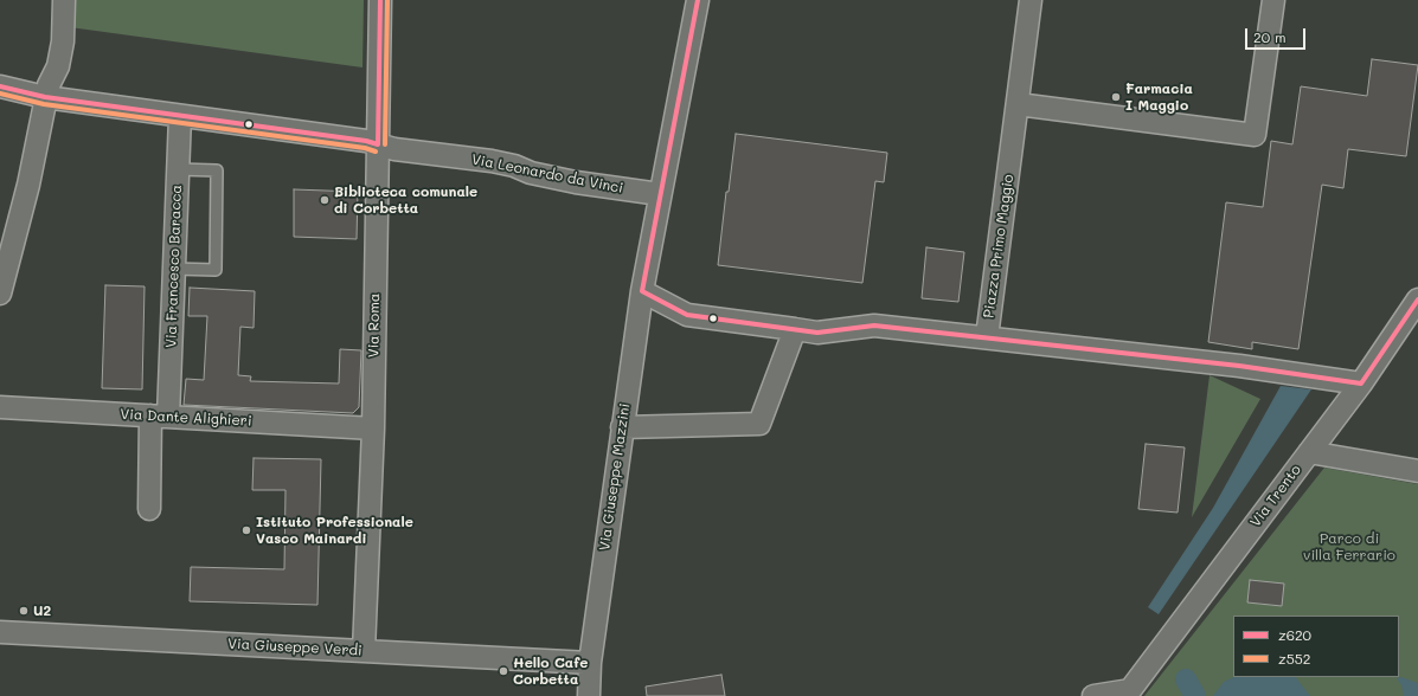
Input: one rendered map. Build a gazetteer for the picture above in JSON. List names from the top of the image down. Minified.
{"streets":{"street":["Via Leonardo da Vinci","Piazza Primo Maggio","Via Francesco Baracca","Via Roma","Via Dante Alighieri","Via Giuseppe Mazzini","Via Trento","Via Giuseppe Verdi"]},"crossings":[["Via Leonardo da Vinci","Via Francesco Baracca"],["Via Leonardo da Vinci","Via Roma"],["Via Leonardo da Vinci","Via Giuseppe Mazzini"],["Piazza Primo Maggio","Via Trento"],["Via Francesco Baracca","Via Dante Alighieri"],["Via Roma","Via Dante Alighieri"],["Via Roma","Via Giuseppe Verdi"],["Via Giuseppe Mazzini","Via Giuseppe Verdi"]],"parks":["Parco di villa Ferrario"],"places":["Farmacia I Maggio","Biblioteca comunale di Corbetta","Istituto Professionale Vasco Mainardi","U2","Hello Cafe Corbetta"],"lines":["transit line z620","transit line z552"],"legend":["z620","z552"],"scale_bar":"20 m"}
